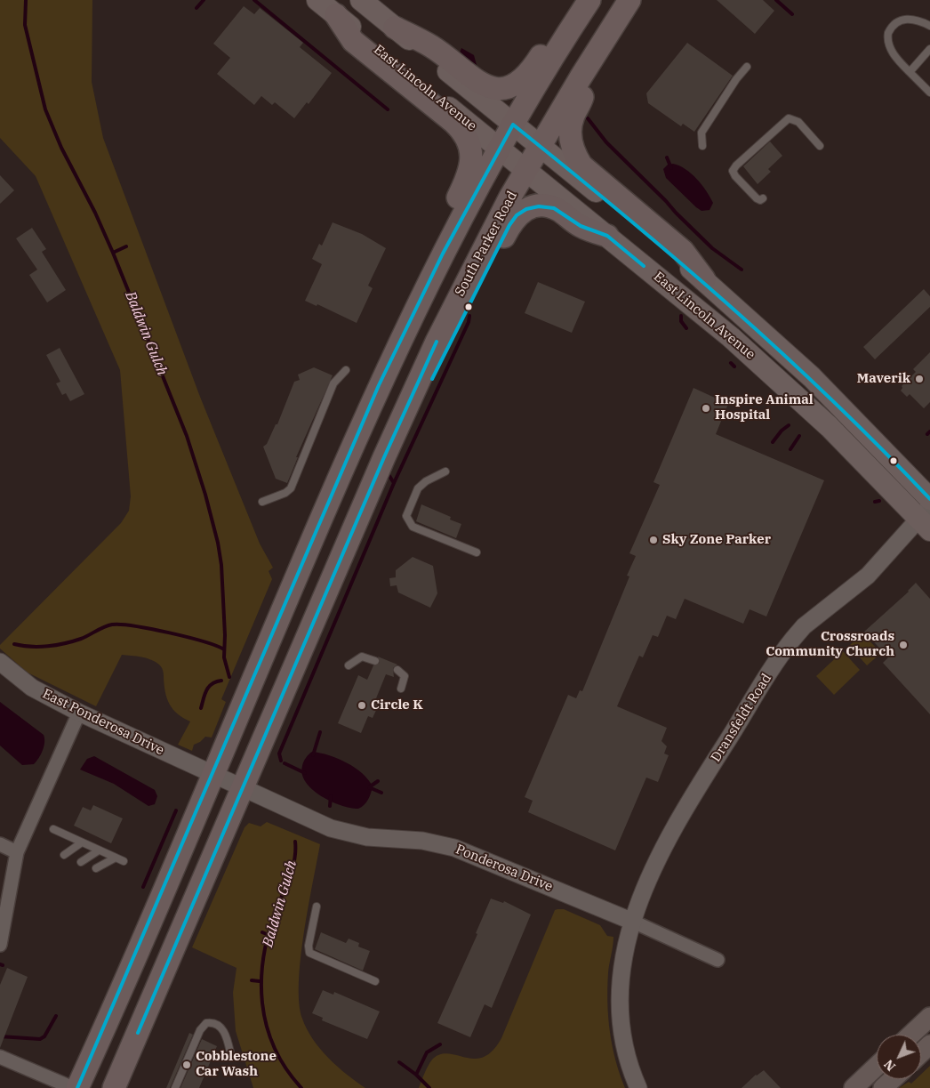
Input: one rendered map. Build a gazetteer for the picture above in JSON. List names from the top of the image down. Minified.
{"streets":{"highway":["South Parker Road"],"main road":["East Lincoln Avenue"],"street":["Dransfeldt Road","East Ponderosa Drive","Ponderosa Drive"]},"crossings":[["East Lincoln Avenue","South Parker Road"],["East Lincoln Avenue","Dransfeldt Road"],["South Parker Road","Ponderosa Drive"],["Dransfeldt Road","Ponderosa Drive"],["East Ponderosa Drive","Ponderosa Drive"]],"water":["Baldwin Gulch"],"places":["Maverik","Inspire Animal Hospital","Sky Zone Parker","Crossroads Community Church","Circle K","Cobblestone Car Wash"],"north":"bottom left"}
